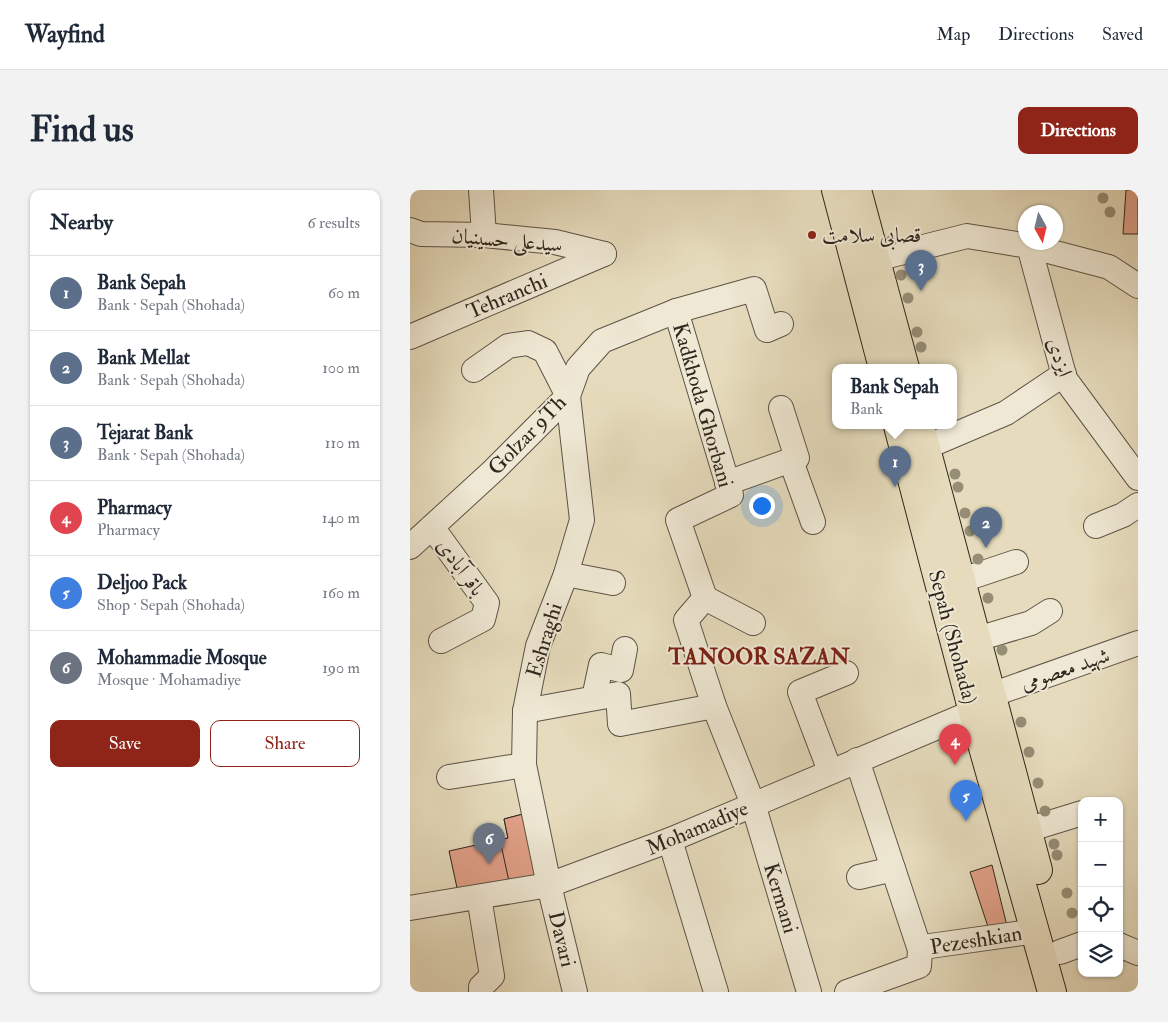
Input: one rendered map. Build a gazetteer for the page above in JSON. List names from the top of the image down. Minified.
{"streets":{"main road":["Sepah (Shohada)"],"street":["سیدعلی حسینیان","Tehranchi","ایزدی","Kadkhoda Ghorbani","Golzar 9Th","باقر آبادی","Eshraghi","شهید معصومی","Mohamadiye","Kermani","Davari","Pezeshkian"]},"crossings":[["سیدعلی حسینیان","Tehranchi"],["Kadkhoda Ghorbani","Golzar 9Th"],["Golzar 9Th","باقر آبادی"],["Golzar 9Th","Eshraghi"],["Sepah (Shohada)","شهید معصومی"],["Sepah (Shohada)","Mohamadiye"],["Sepah (Shohada)","Pezeshkian"],["Eshraghi","Mohamadiye"],["Eshraghi","Davari"],["شهید معصومی","Mohamadiye"],["Mohamadiye","Kermani"],["Mohamadiye","Davari"]],"districts":["TANOOR SAZAN"],"places":["قصابی سلامت"],"north":"bottom","page":{"header":"Wayfind","nav":["Map","Directions","Saved"],"buttons":["Directions",["Save","Share"]],"title":"Find us","heading":["Nearby","6 results"],"pins":["3","1","2","4","5","6"],"list":[{"mark":"1","name":"Bank Sepah","note":"Bank · Sepah (Shohada)","value":"60 m"},{"mark":"2","name":"Bank Mellat","note":"Bank · Sepah (Shohada)","value":"100 m"},{"mark":"3","name":"Tejarat Bank","note":"Bank · Sepah (Shohada)","value":"110 m"},{"mark":"4","name":"Pharmacy","note":"Pharmacy","value":"140 m"},{"mark":"5","name":"Deljoo Pack","note":"Shop · Sepah (Shohada)","value":"160 m"},{"mark":"6","name":"Mohammadie Mosque","note":"Mosque · Mohamadiye","value":"190 m"}],"popup":["Bank Sepah","Bank"],"map_buttons":["+","−"]}}
